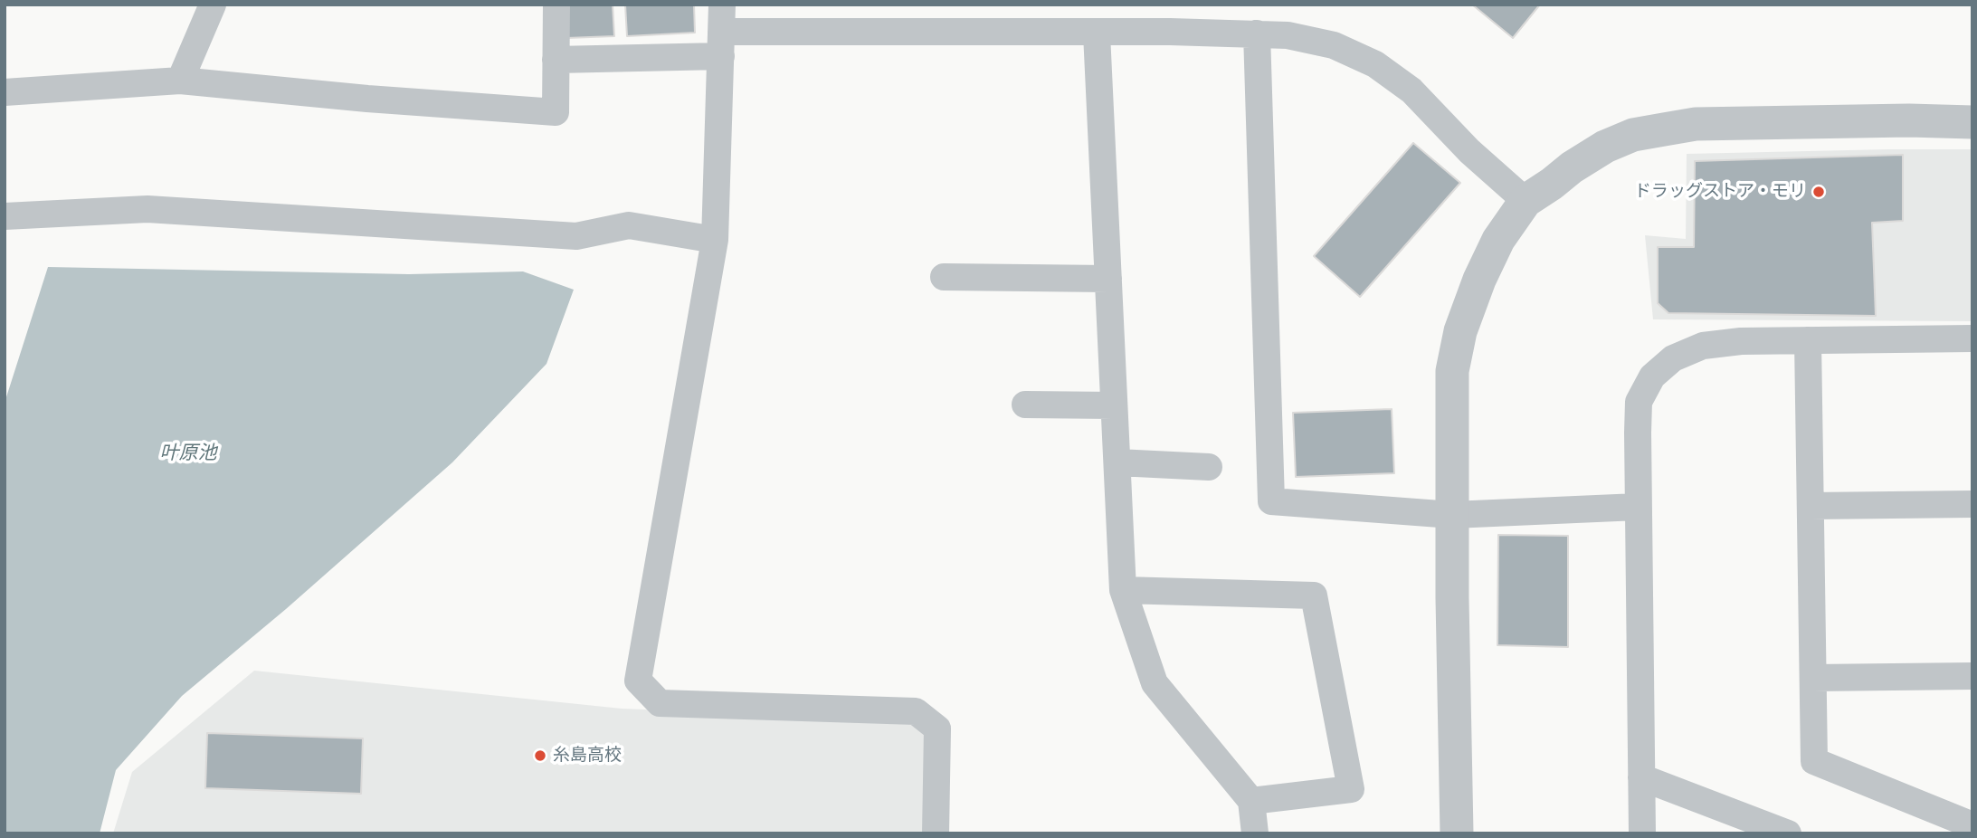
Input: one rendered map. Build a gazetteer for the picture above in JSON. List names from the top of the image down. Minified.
{"water":["叶原池"],"places":["ドラッグストア・モリ","糸島高校"]}
